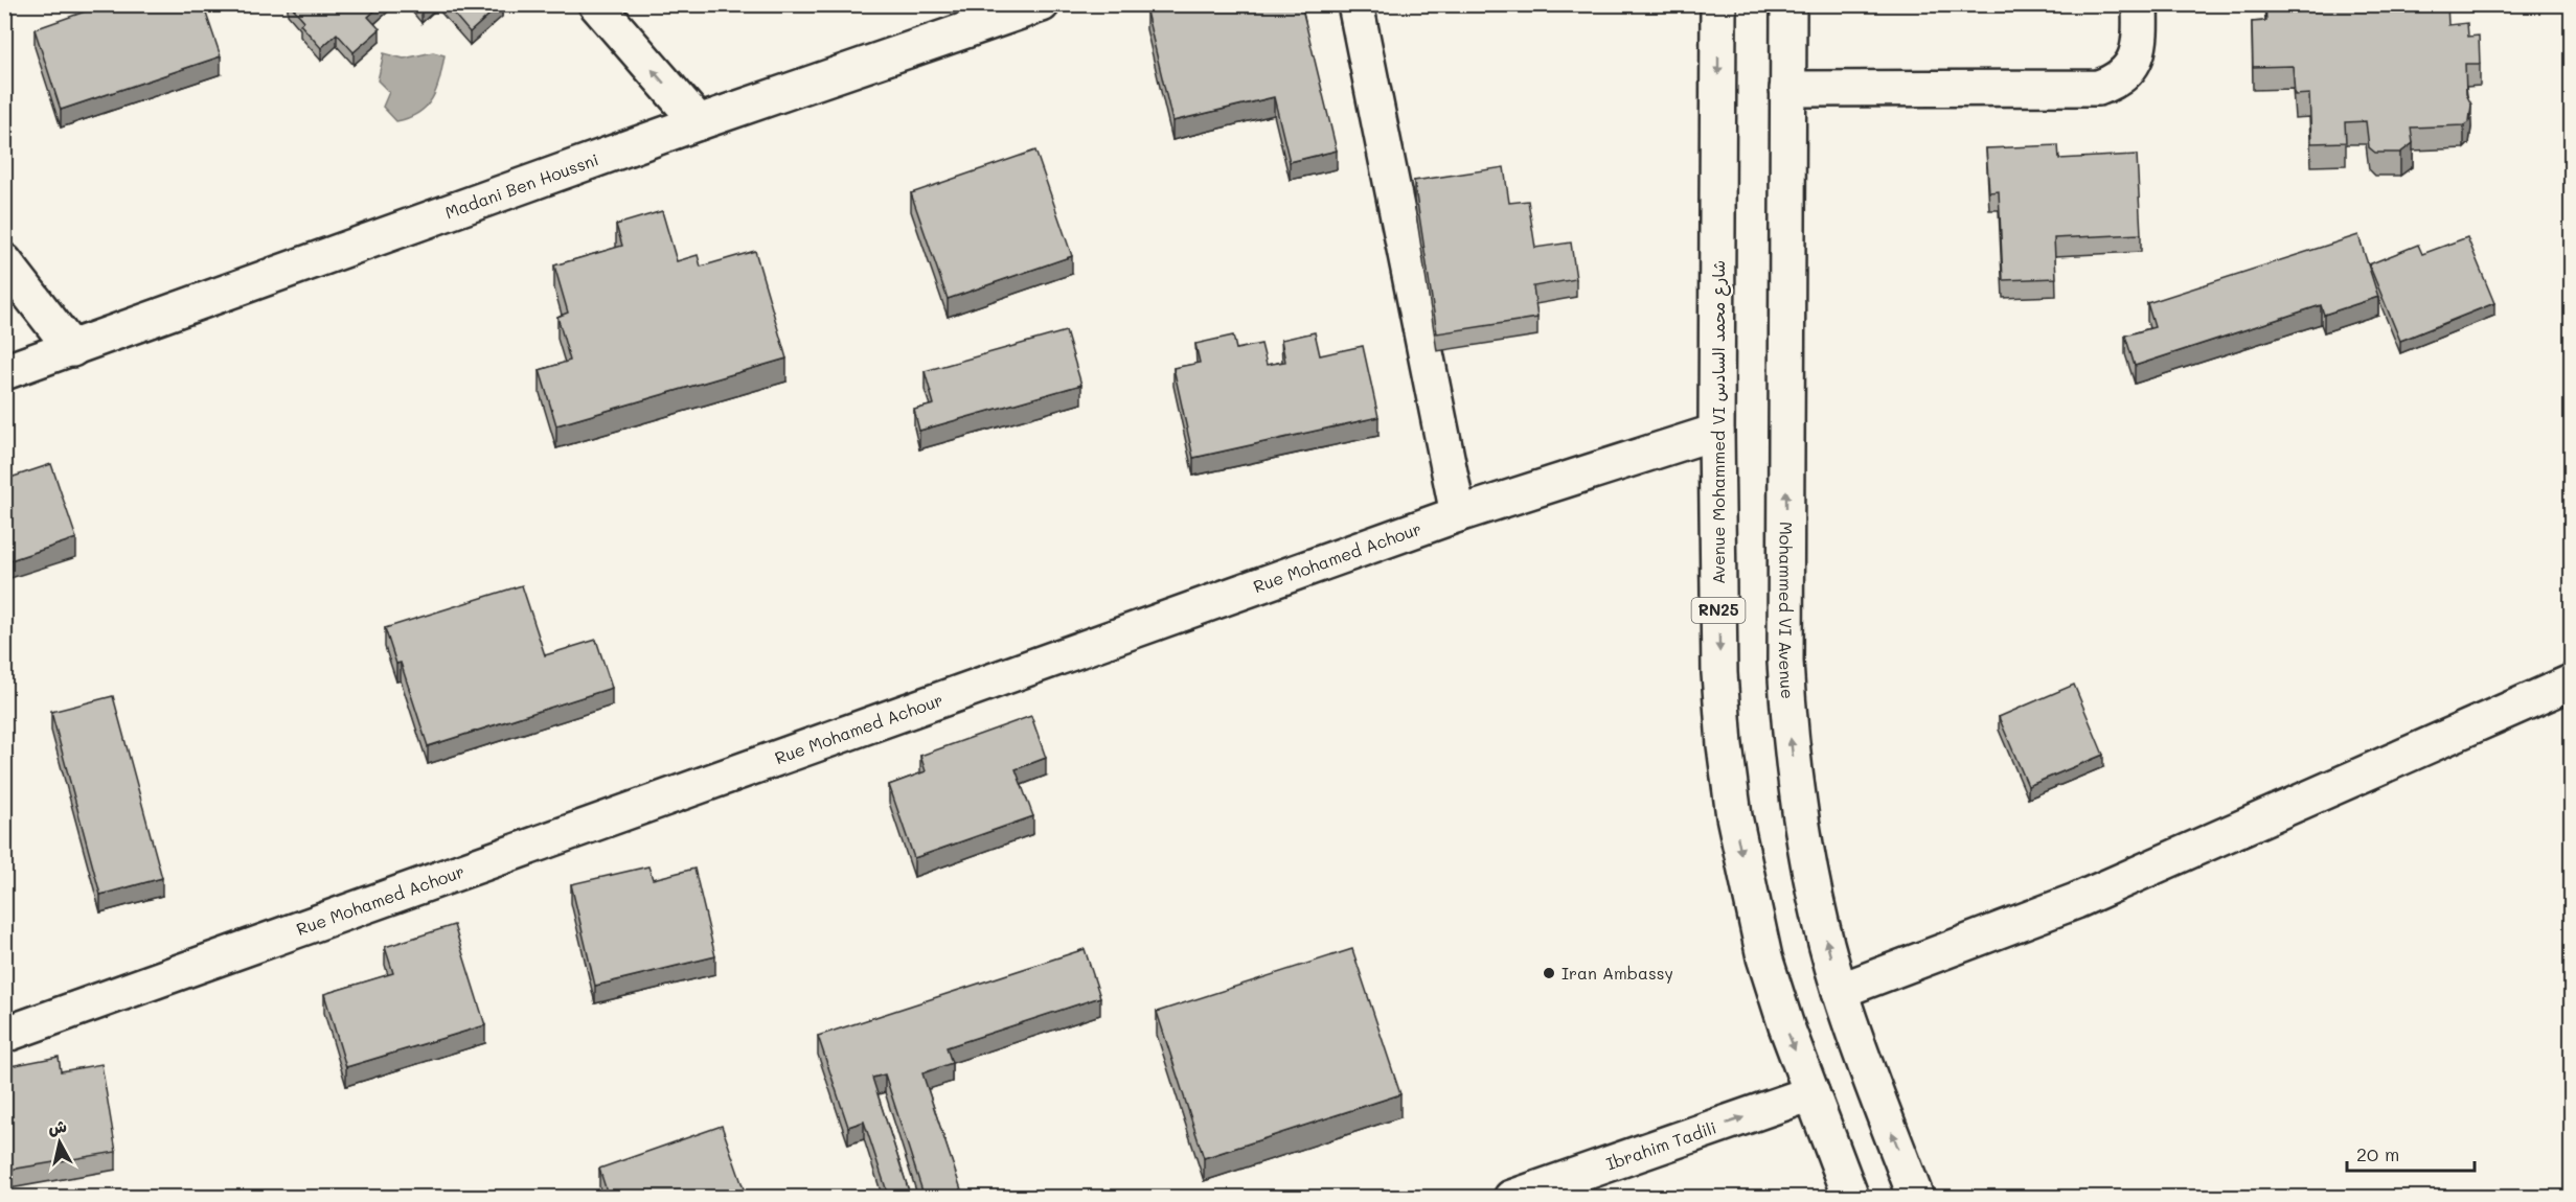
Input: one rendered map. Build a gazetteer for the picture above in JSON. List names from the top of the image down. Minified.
{"streets":{"street":["Madani Ben Houssni","Avenue Mohammed VI شارع محمد السادس","Rue Mohamed Achour","RN25","Mohammed VI Avenue","Ibrahim Tadili"]},"crossings":[["Avenue Mohammed VI شارع محمد السادس","Rue Mohamed Achour"],["Avenue Mohammed VI شارع محمد السادس","Ibrahim Tadili"]],"one_way":["Avenue Mohammed VI شارع محمد السادس","Mohammed VI Avenue","Ibrahim Tadili"],"places":["Iran Ambassy"],"scale_bar":"20 m","north":"top"}
